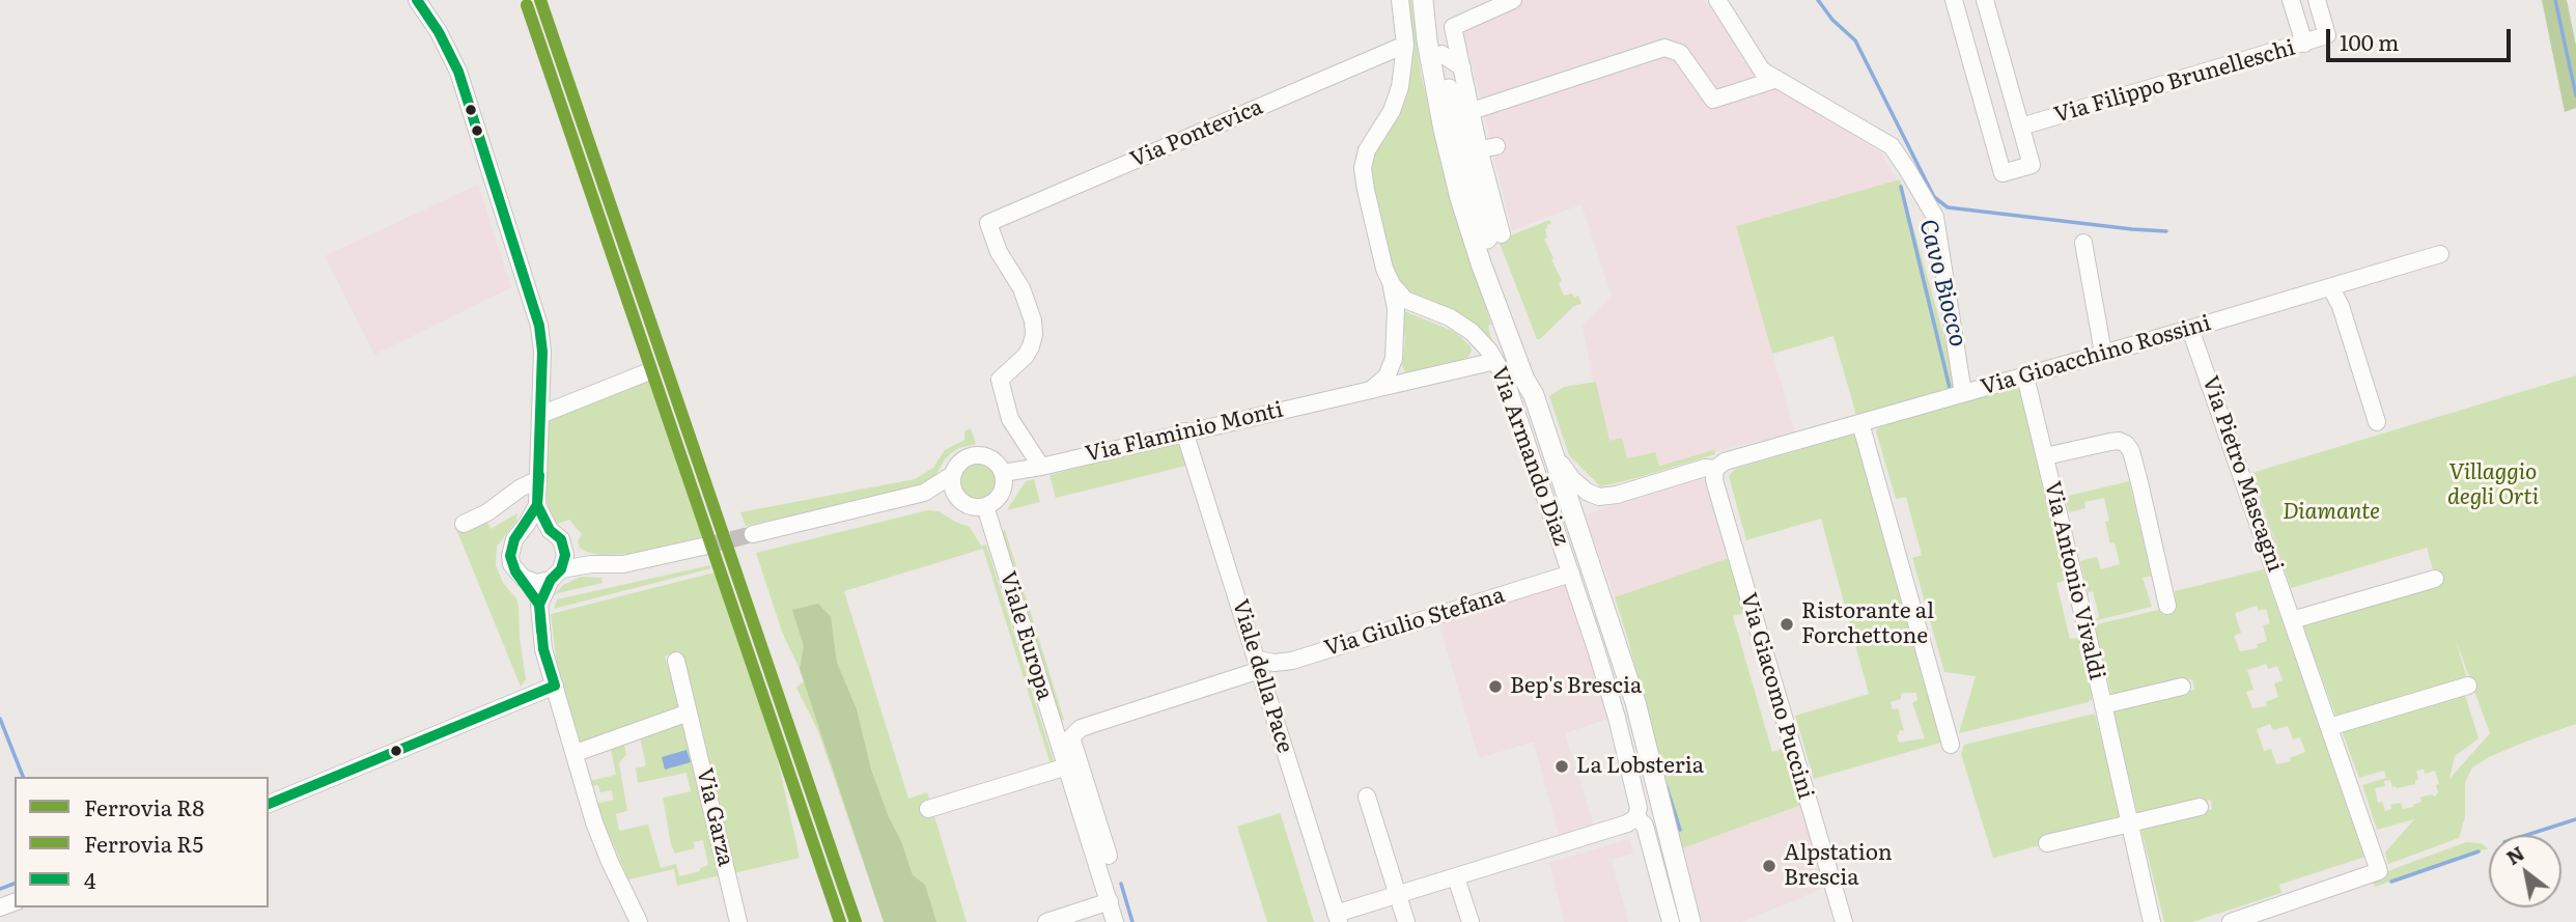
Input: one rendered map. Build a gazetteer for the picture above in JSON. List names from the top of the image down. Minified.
{"streets":{"main road":["Via Armando Diaz"],"street":["Via Filippo Brunelleschi","Via Pontevica","Via Gioacchino Rossini","Via Flaminio Monti","Via Pietro Mascagni","Via Antonio Vivaldi","Via Giulio Stefana","Viale Europa","Viale della Pace","Via Giacomo Puccini","Via Garza"]},"crossings":[["Via Pontevica","Via Flaminio Monti"],["Via Gioacchino Rossini","Via Armando Diaz"],["Via Gioacchino Rossini","Via Pietro Mascagni"],["Via Gioacchino Rossini","Via Antonio Vivaldi"],["Via Gioacchino Rossini","Via Giacomo Puccini"],["Via Flaminio Monti","Via Armando Diaz"],["Via Flaminio Monti","Viale Europa"],["Via Flaminio Monti","Viale della Pace"],["Via Armando Diaz","Via Giulio Stefana"],["Via Giulio Stefana","Viale della Pace"]],"water":["Cavo Biocco"],"parks":["Villaggio degli Orti","Diamante"],"places":["Ristorante al Forchettone","Bep's Brescia","La Lobsteria","Alpstation Brescia"],"lines":["rail line R8","transit line 4","rail line R5"],"legend":["Ferrovia R8","Ferrovia R5","4"],"scale_bar":"100 m","north":"top left"}
